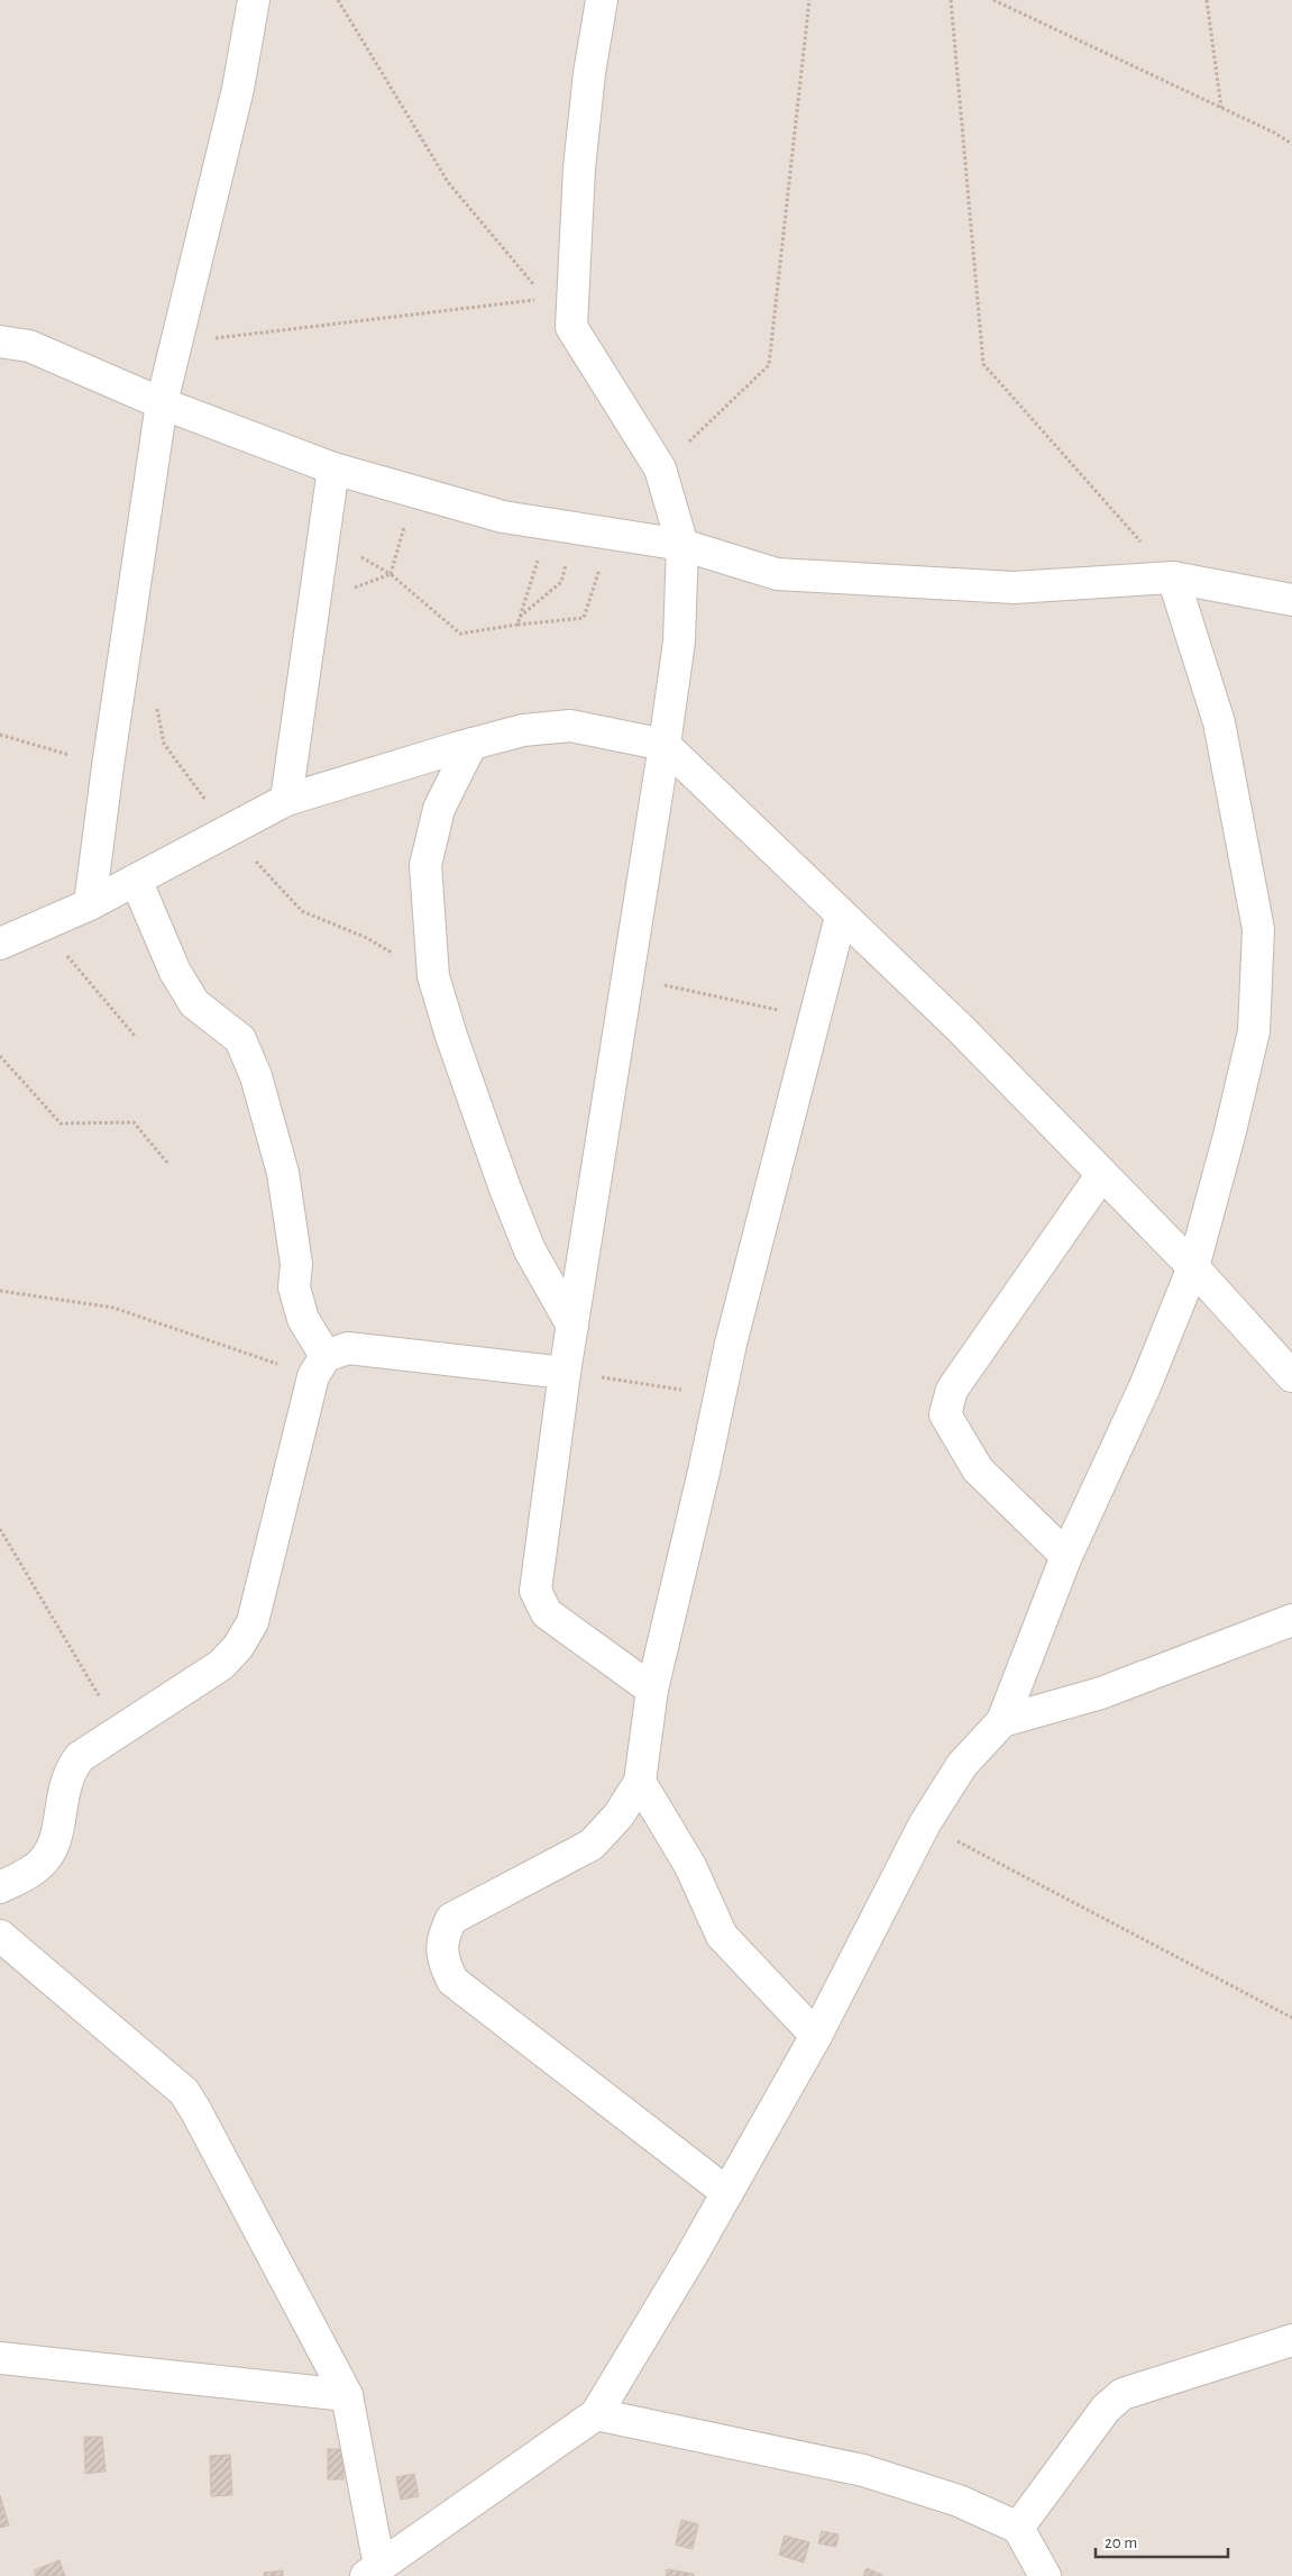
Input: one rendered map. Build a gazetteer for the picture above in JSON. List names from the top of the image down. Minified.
{"scale_bar":"20 m"}
